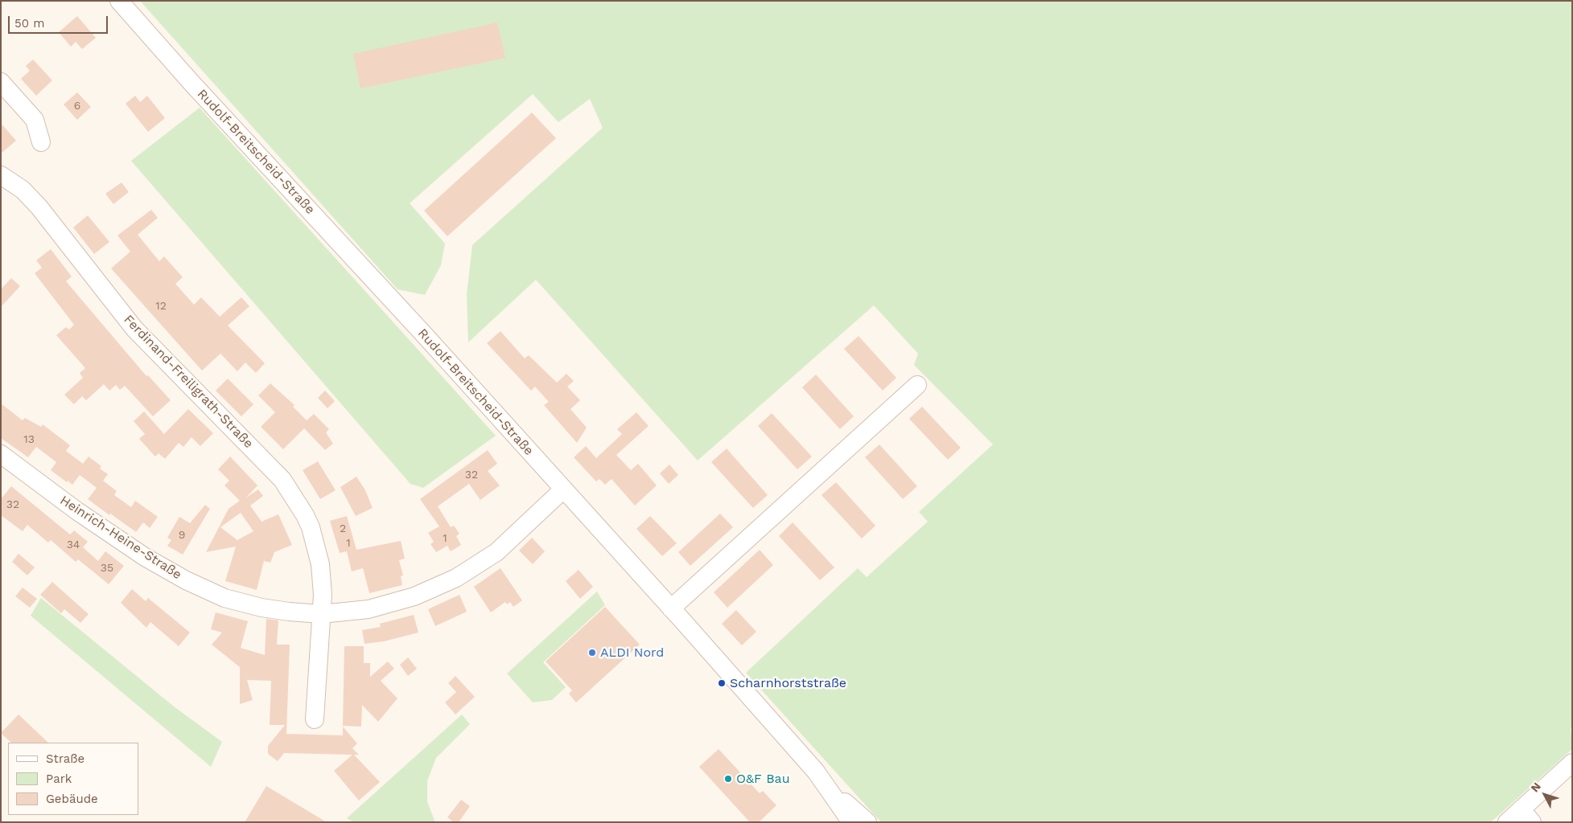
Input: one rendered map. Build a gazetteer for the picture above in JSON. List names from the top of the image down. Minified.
{"streets":{"street":["Rudolf-Breitscheid-Straße","Ferdinand-Freiligrath-Straße","Heinrich-Heine-Straße"]},"crossings":[["Rudolf-Breitscheid-Straße","Heinrich-Heine-Straße"],["Ferdinand-Freiligrath-Straße","Heinrich-Heine-Straße"]],"places":["ALDI Nord","Scharnhorststraße","O&F Bau"],"house_numbers":["6","12","13","32","32","2","9","1","1","34","35"],"legend":["Straße","Park","Gebäude"],"scale_bar":"50 m","north":"top left"}
